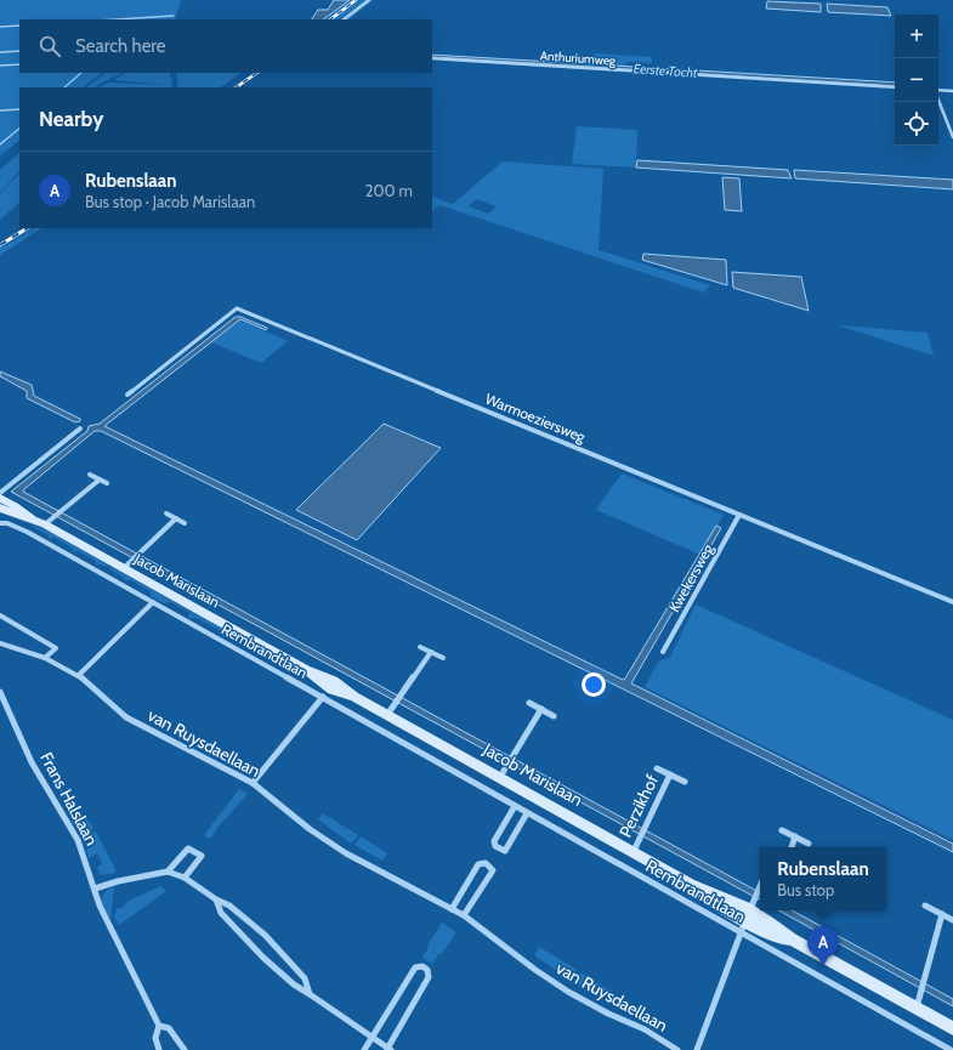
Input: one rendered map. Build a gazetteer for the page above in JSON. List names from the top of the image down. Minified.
{"streets":{"main road":["Jacob Marislaan"],"street":["Anthuriumweg","Warmoeziersweg","Kwekersweg","Rembrandtlaan","van Ruysdaellaan","Frans Halslaan","Perzikhof"]},"crossings":[["Warmoeziersweg","Kwekersweg"],["Jacob Marislaan","Rembrandtlaan"],["Jacob Marislaan","Perzikhof"]],"water":["Eerste Tocht"],"page":{"map_buttons":["+","−"],"search":"Search here","heading":"Nearby","list":[{"mark":"A","name":"Rubenslaan","note":"Bus stop · Jacob Marislaan","value":"200 m"}],"popup":["Rubenslaan","Bus stop"],"pins":"A"}}
